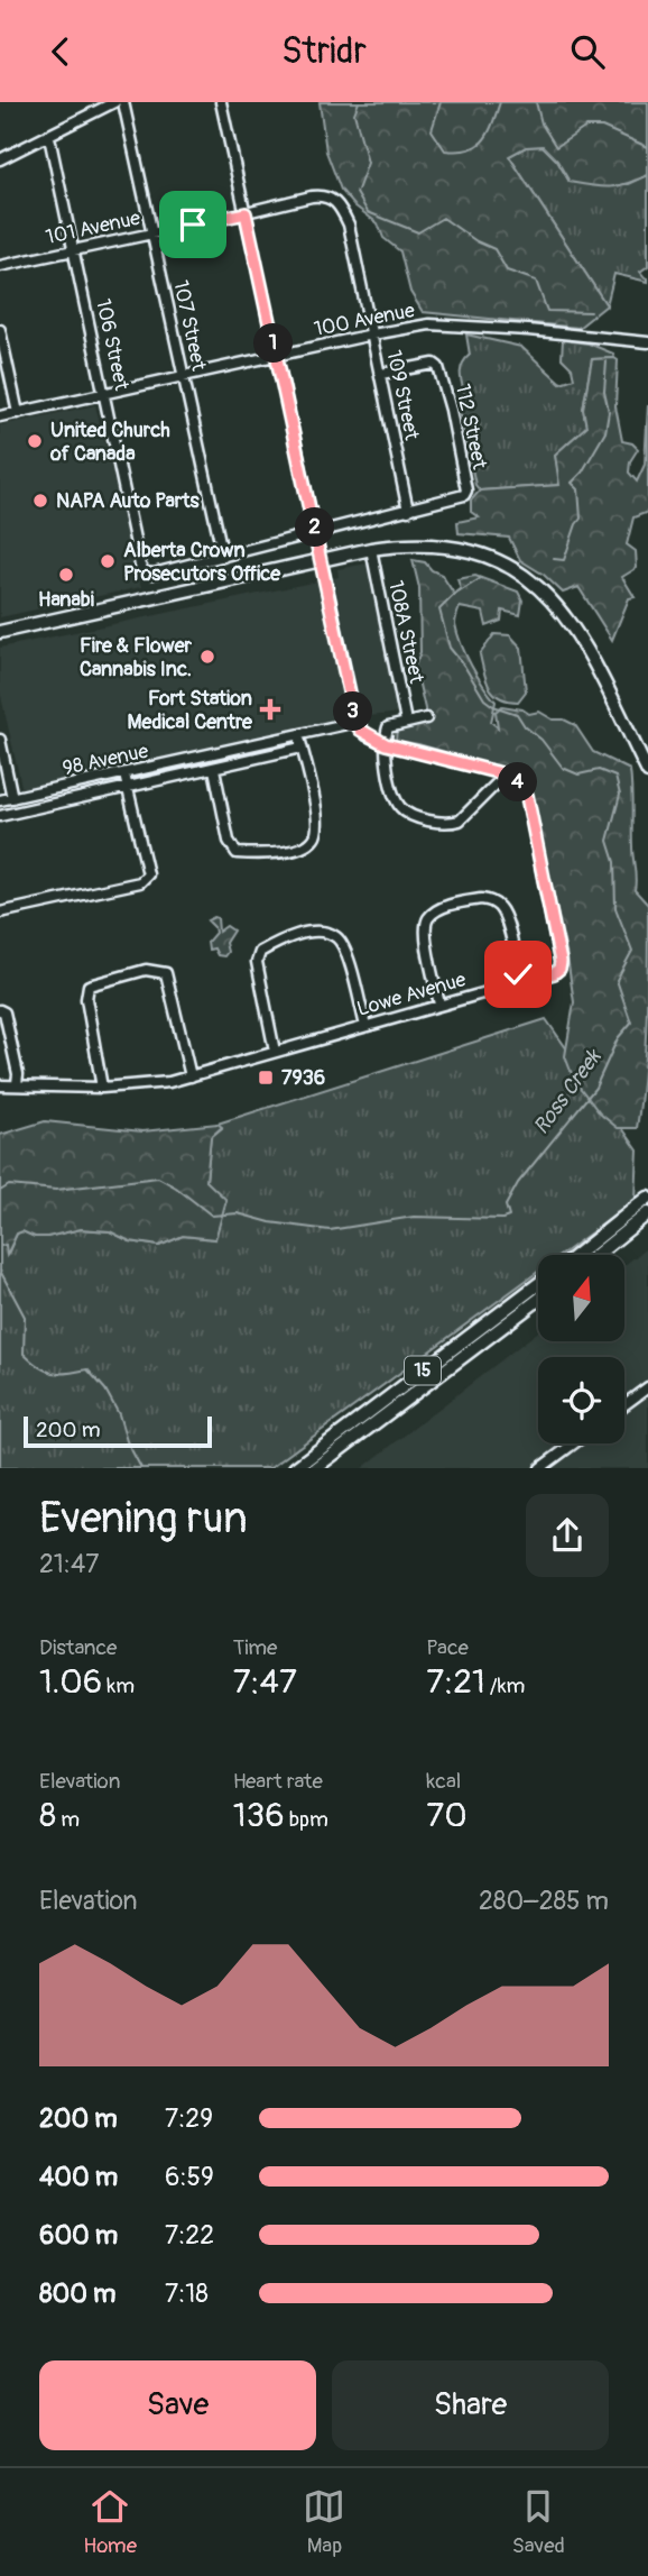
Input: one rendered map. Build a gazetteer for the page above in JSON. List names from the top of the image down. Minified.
{"streets":{"main road":["15"],"street":["101 Avenue","100 Avenue","107 Street","106 Street","109 Street","112 Street","108A Street","98 Avenue","Lowe Avenue"]},"crossings":[["101 Avenue","107 Street"],["101 Avenue","106 Street"],["101 Avenue","109 Street"],["100 Avenue","107 Street"],["100 Avenue","106 Street"],["100 Avenue","109 Street"],["107 Street","106 Street"],["109 Street","112 Street"]],"water":["Ross Creek"],"places":{"other":["United Church of Canada","NAPA Auto Parts","Alberta Crown Prosecutors Office","Hanabi","Fire & Flower Cannabis Inc."],"health":["Fort Station Medical Centre"],"transit":["7936"]},"scale_bar":"200 m","north":"top","page":{"header":"Stridr","pins":["1","2","3","4"],"scale":"200 m","heading":["Evening run","21:47"],"stats":[["Distance","1.06 km"],["Time","7:47"],["Pace","7:21 /km"],["Elevation","8 m"],["Heart rate","136 bpm"],["kcal","70"]],"chart":["Elevation","280–285 m"],"list":[{"name":"200 m","note":"7:29"},{"name":"400 m","note":"6:59"},{"name":"600 m","note":"7:22"},{"name":"800 m","note":"7:18"}],"buttons":["Save","Share"],"tabs":["Home","Map","Saved"]}}
